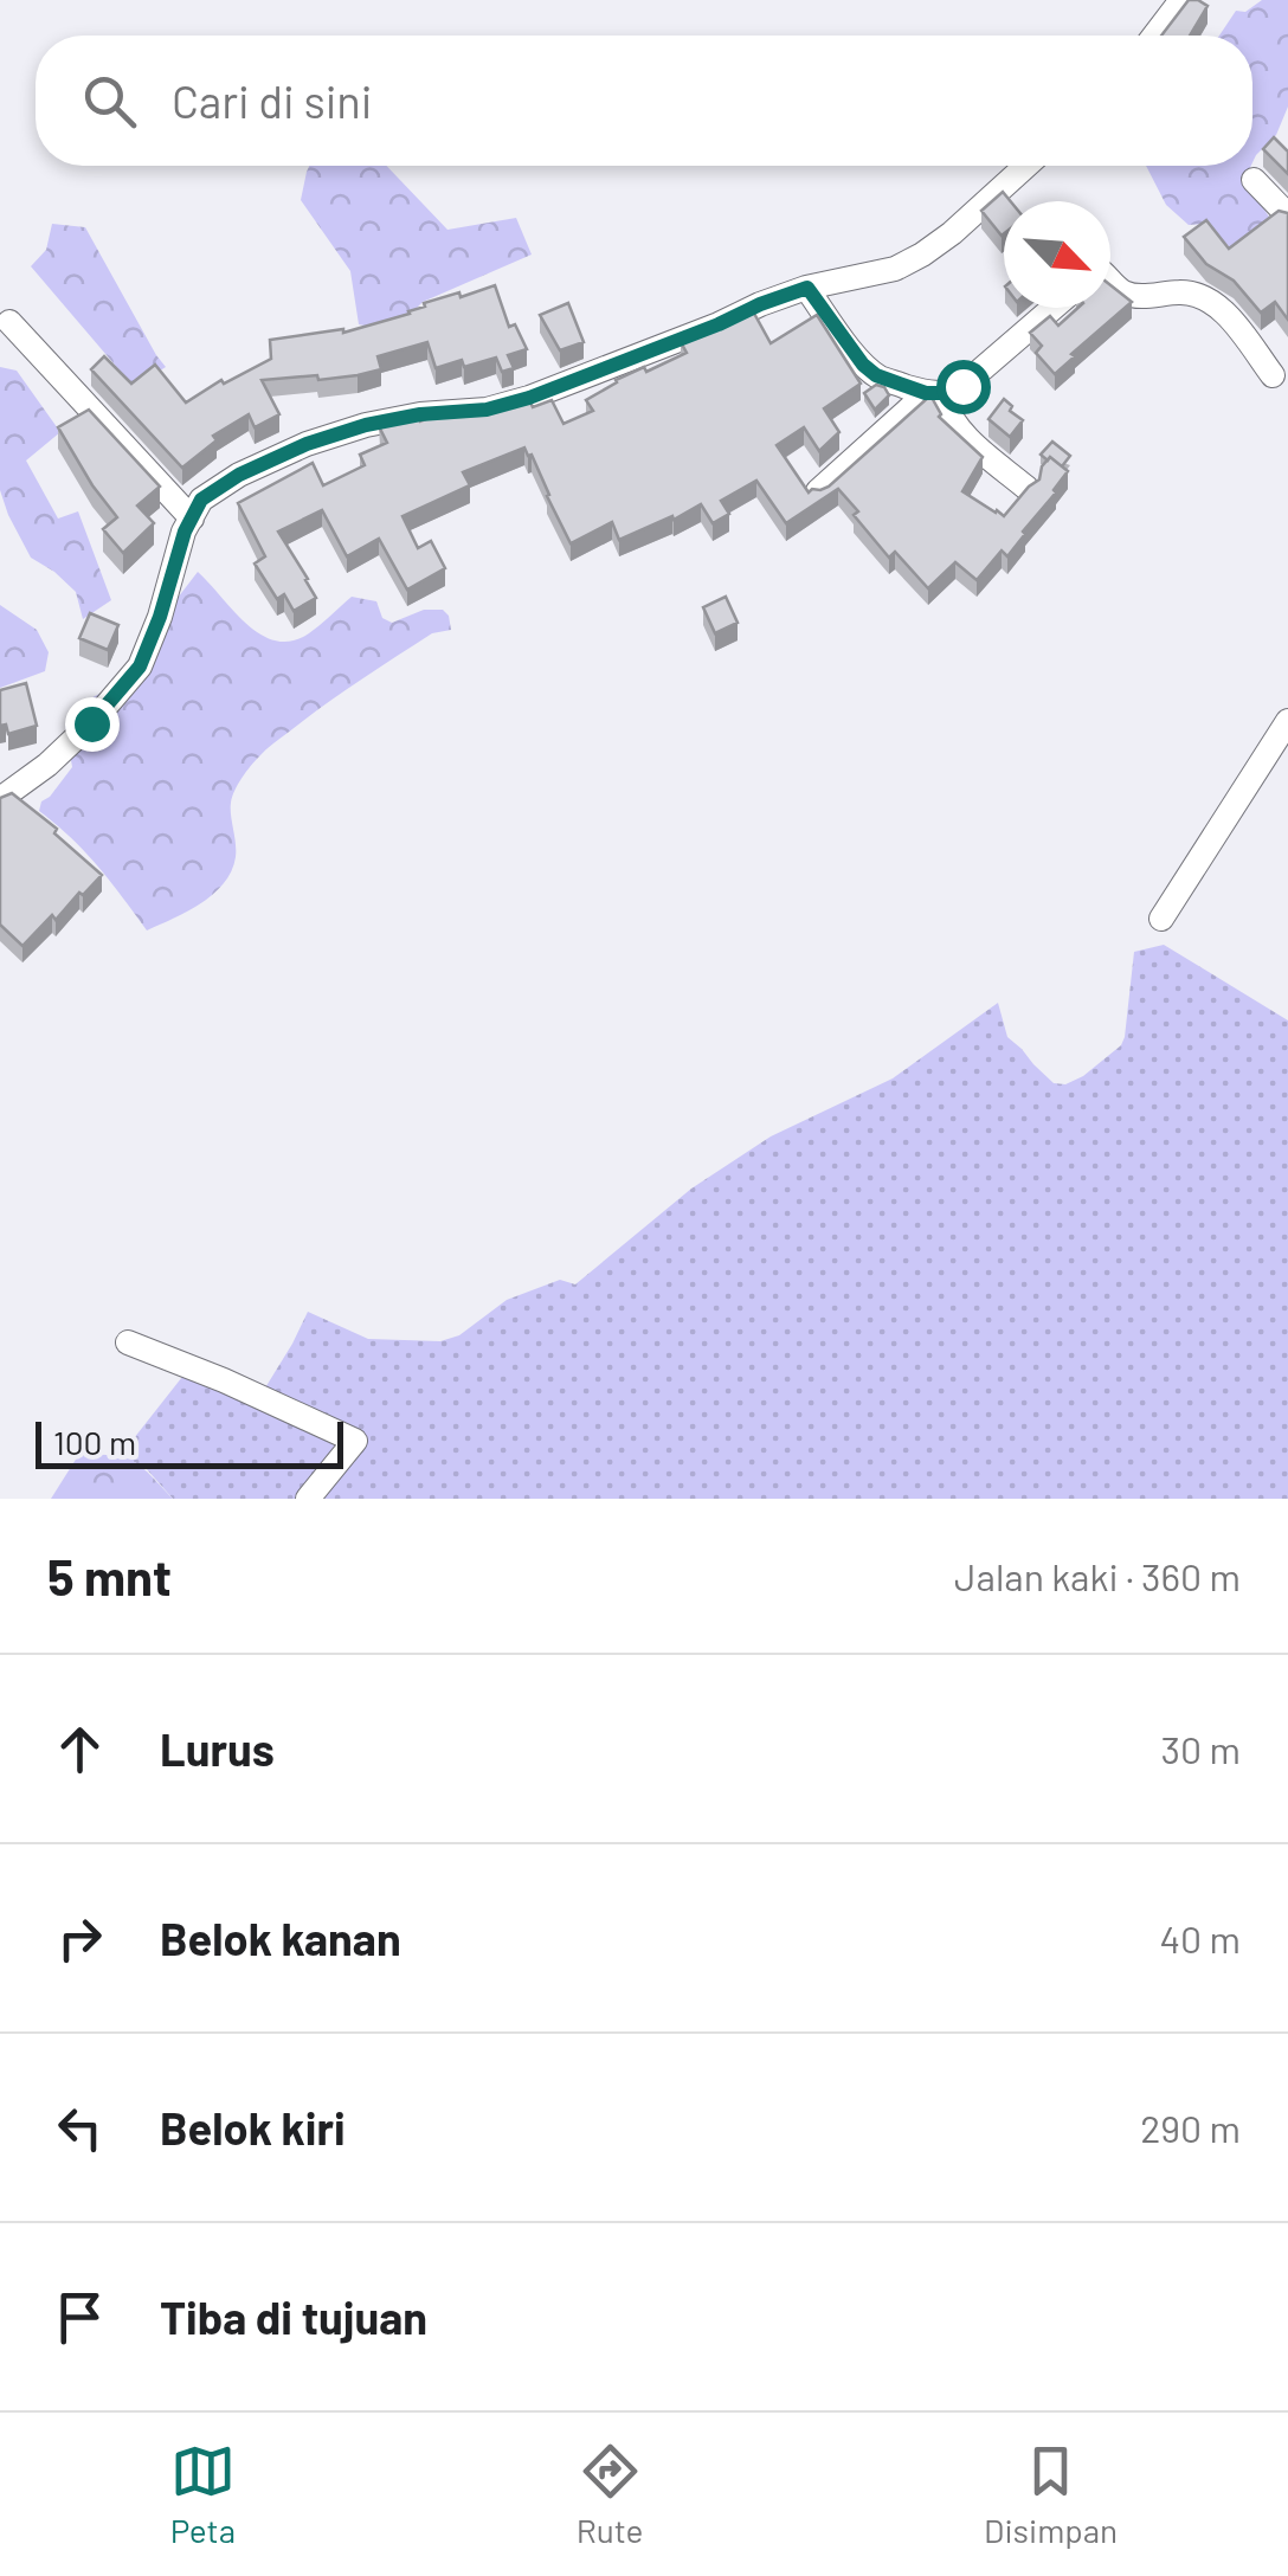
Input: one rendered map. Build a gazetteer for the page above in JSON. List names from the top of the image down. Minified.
{"scale_bar":"100 m","north":"bottom right","page":{"search":"Cari di sini","scale":"100 m","heading":["5 mnt","Jalan kaki · 360 m"],"list":[["Lurus","30 m"],["Belok kanan","40 m"],["Belok kiri","290 m"],"Tiba di tujuan"],"nav":["Peta","Rute","Disimpan"]}}
